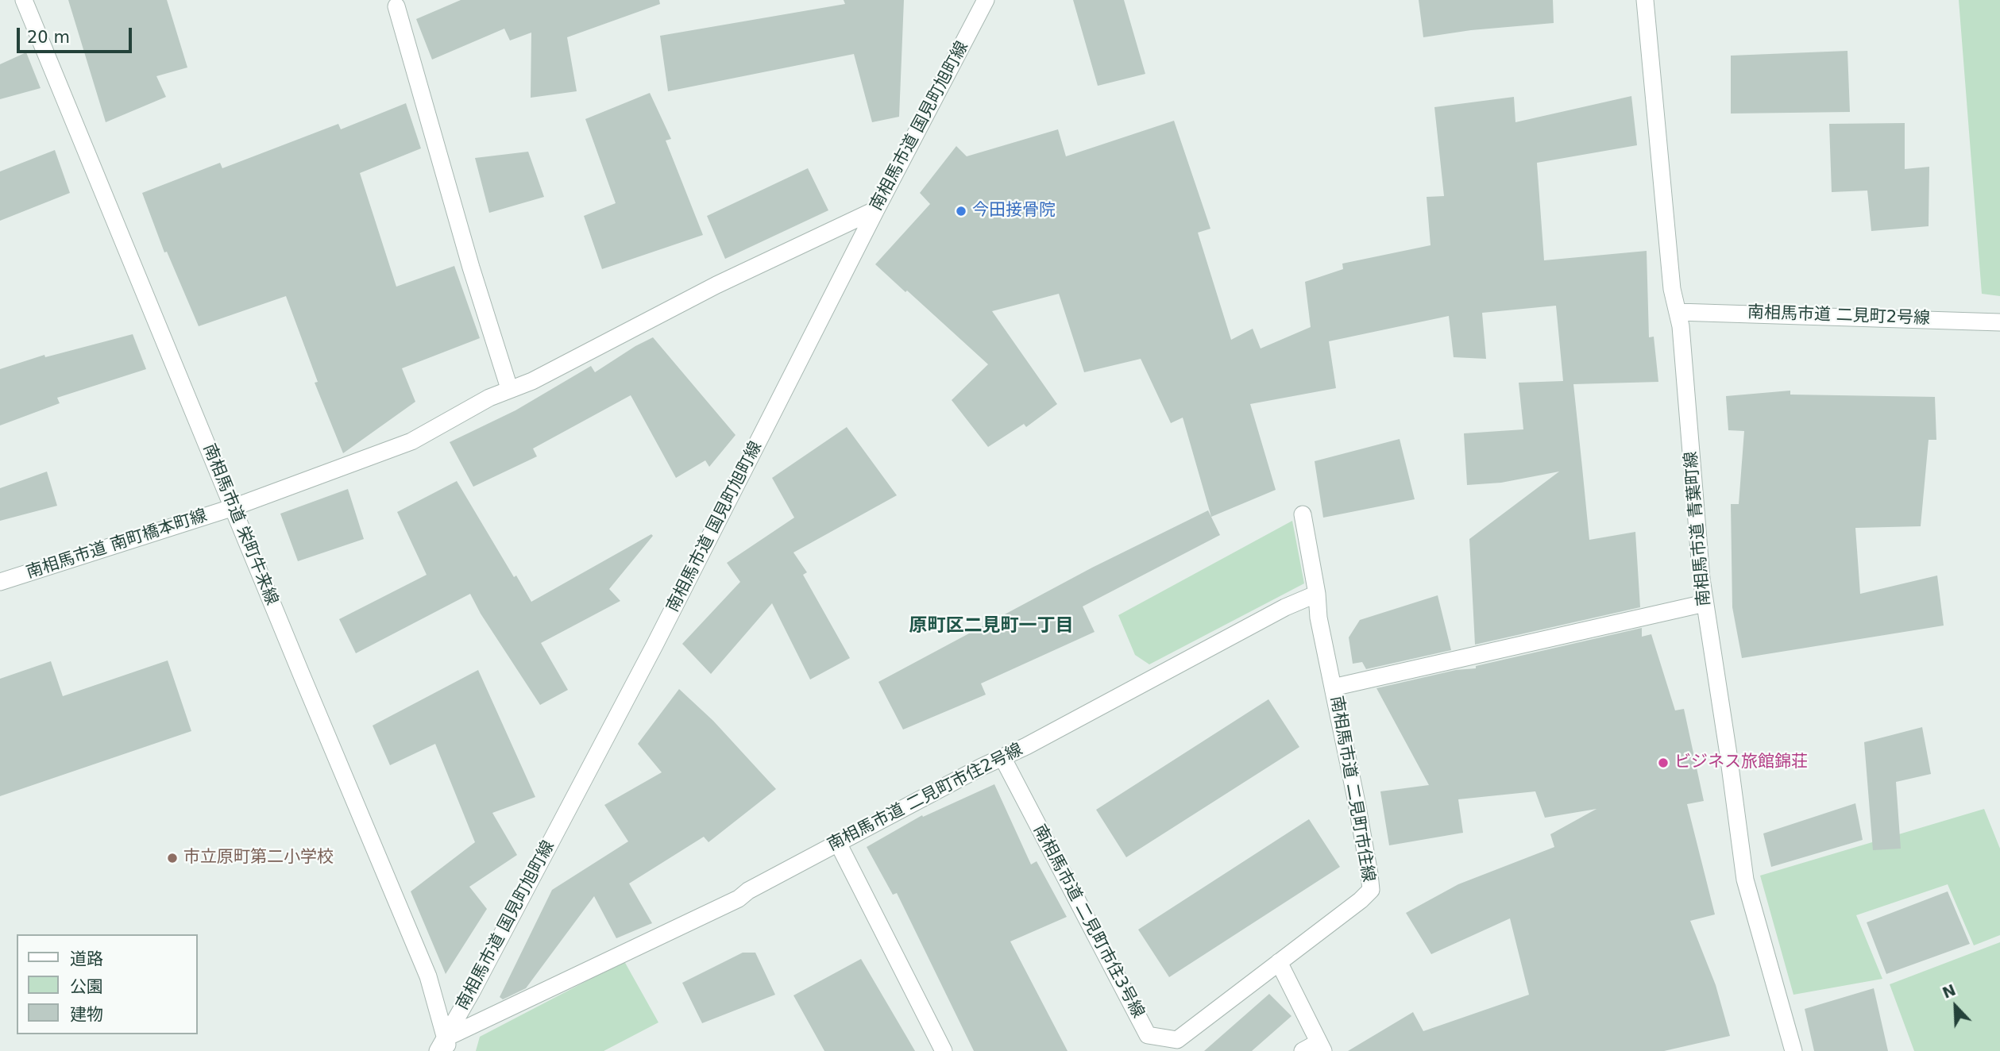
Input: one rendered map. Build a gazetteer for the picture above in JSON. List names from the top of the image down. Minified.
{"streets":{"street":["南相馬市道 国見町旭町線","南相馬市道 二見町2号線","南相馬市道 栄町牛来線","南相馬市道 青葉町線","南相馬市道 南町橋本町線","南相馬市道 二見町市住線","南相馬市道 二見町市住2号線","南相馬市道 二見町市住3号線"]},"crossings":[["南相馬市道 国見町旭町線","南相馬市道 栄町牛来線"],["南相馬市道 国見町旭町線","南相馬市道 南町橋本町線"],["南相馬市道 国見町旭町線","南相馬市道 二見町市住2号線"],["南相馬市道 二見町2号線","南相馬市道 青葉町線"],["南相馬市道 栄町牛来線","南相馬市道 南町橋本町線"],["南相馬市道 栄町牛来線","南相馬市道 二見町市住2号線"],["南相馬市道 青葉町線","南相馬市道 二見町市住線"],["南相馬市道 二見町市住線","南相馬市道 二見町市住3号線"],["南相馬市道 二見町市住2号線","南相馬市道 二見町市住3号線"]],"districts":["原町区二見町一丁目"],"places":["今田接骨院","ビジネス旅館錦荘","市立原町第二小学校"],"legend":["道路","公園","建物"],"scale_bar":"20 m","north":"top left"}
